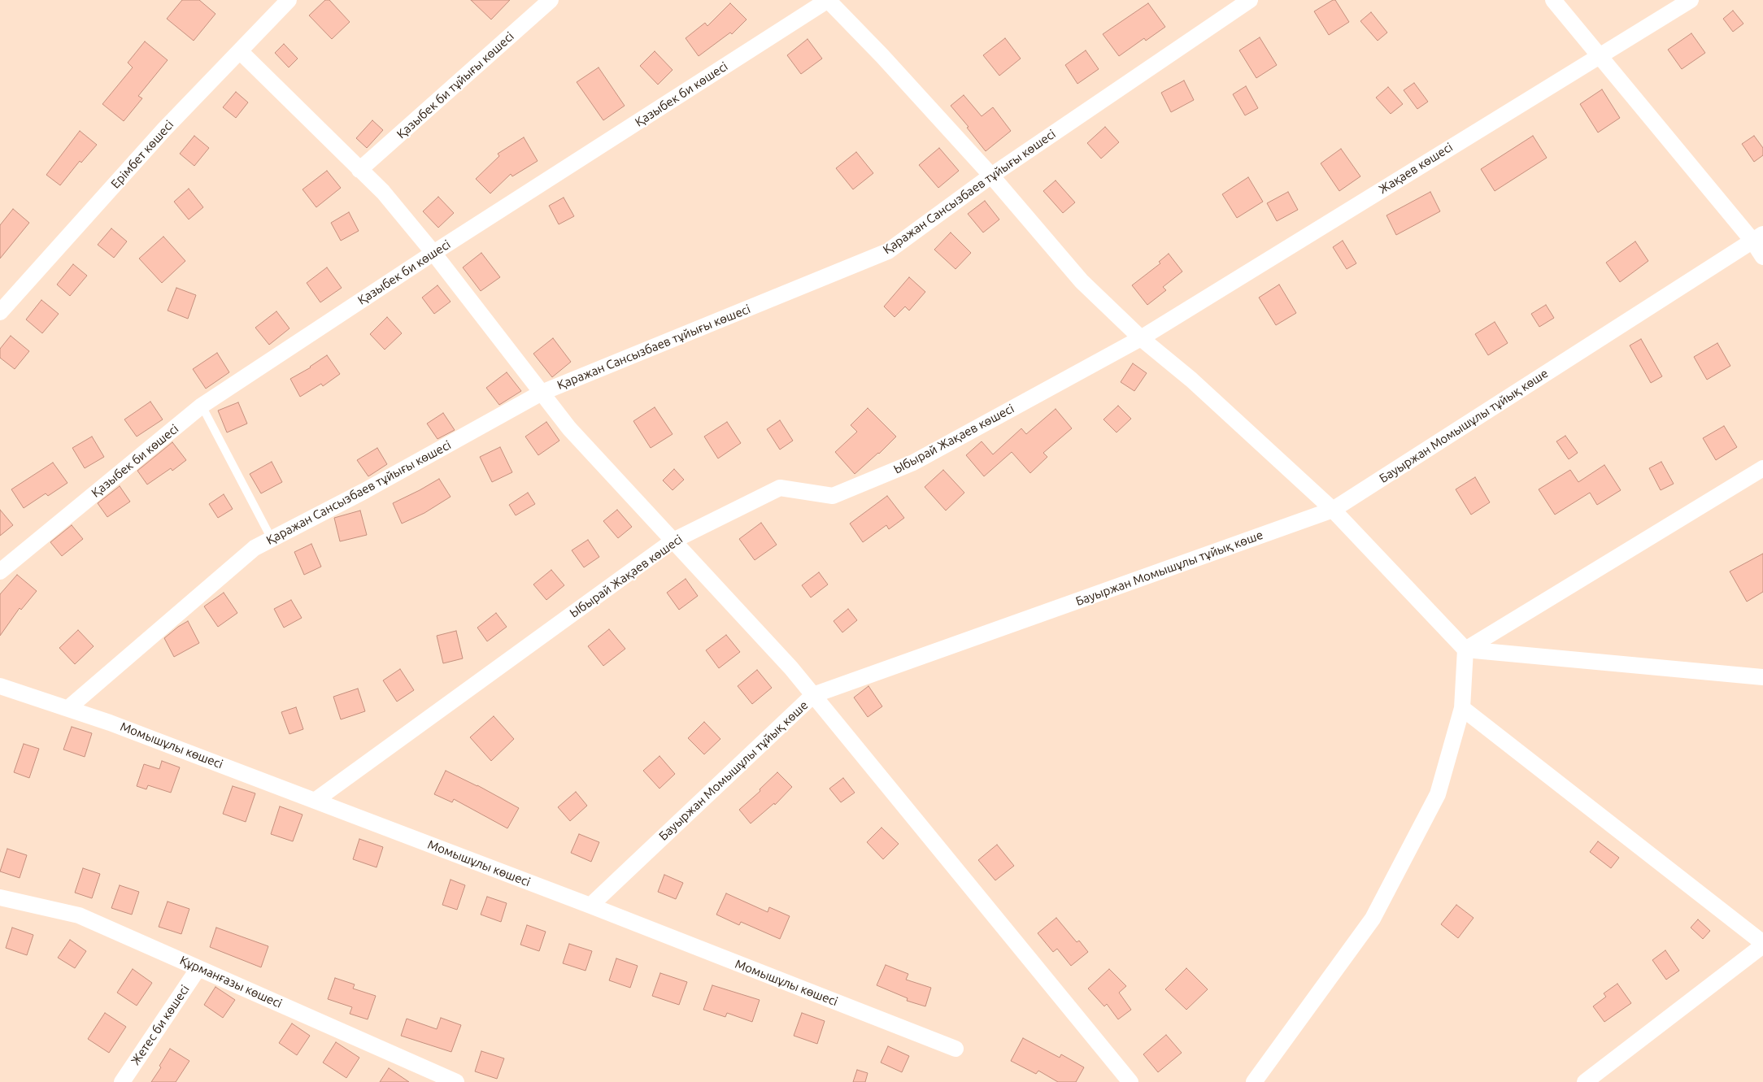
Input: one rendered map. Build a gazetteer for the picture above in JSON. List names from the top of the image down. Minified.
{"streets":{"street":["Қазыбек би тұйығы көшесі","Қазыбек би көшесі","Ерімбет көшесі","Жақаев көшесі","Қаражан Сансызбаев тұйығы көшесі","Бауыржан Момышұлы тұйық көше","Ыбырай Жақаев көшесі","Момышұлы көшесі","Құрманғазы көшесі","Жетес би көшесі"]},"crossings":[["Жақаев көшесі","Ыбырай Жақаев көшесі"],["Қаражан Сансызбаев тұйығы көшесі","Момышұлы көшесі"],["Бауыржан Момышұлы тұйық көше","Момышұлы көшесі"],["Ыбырай Жақаев көшесі","Момышұлы көшесі"],["Құрманғазы көшесі","Жетес би көшесі"]]}
